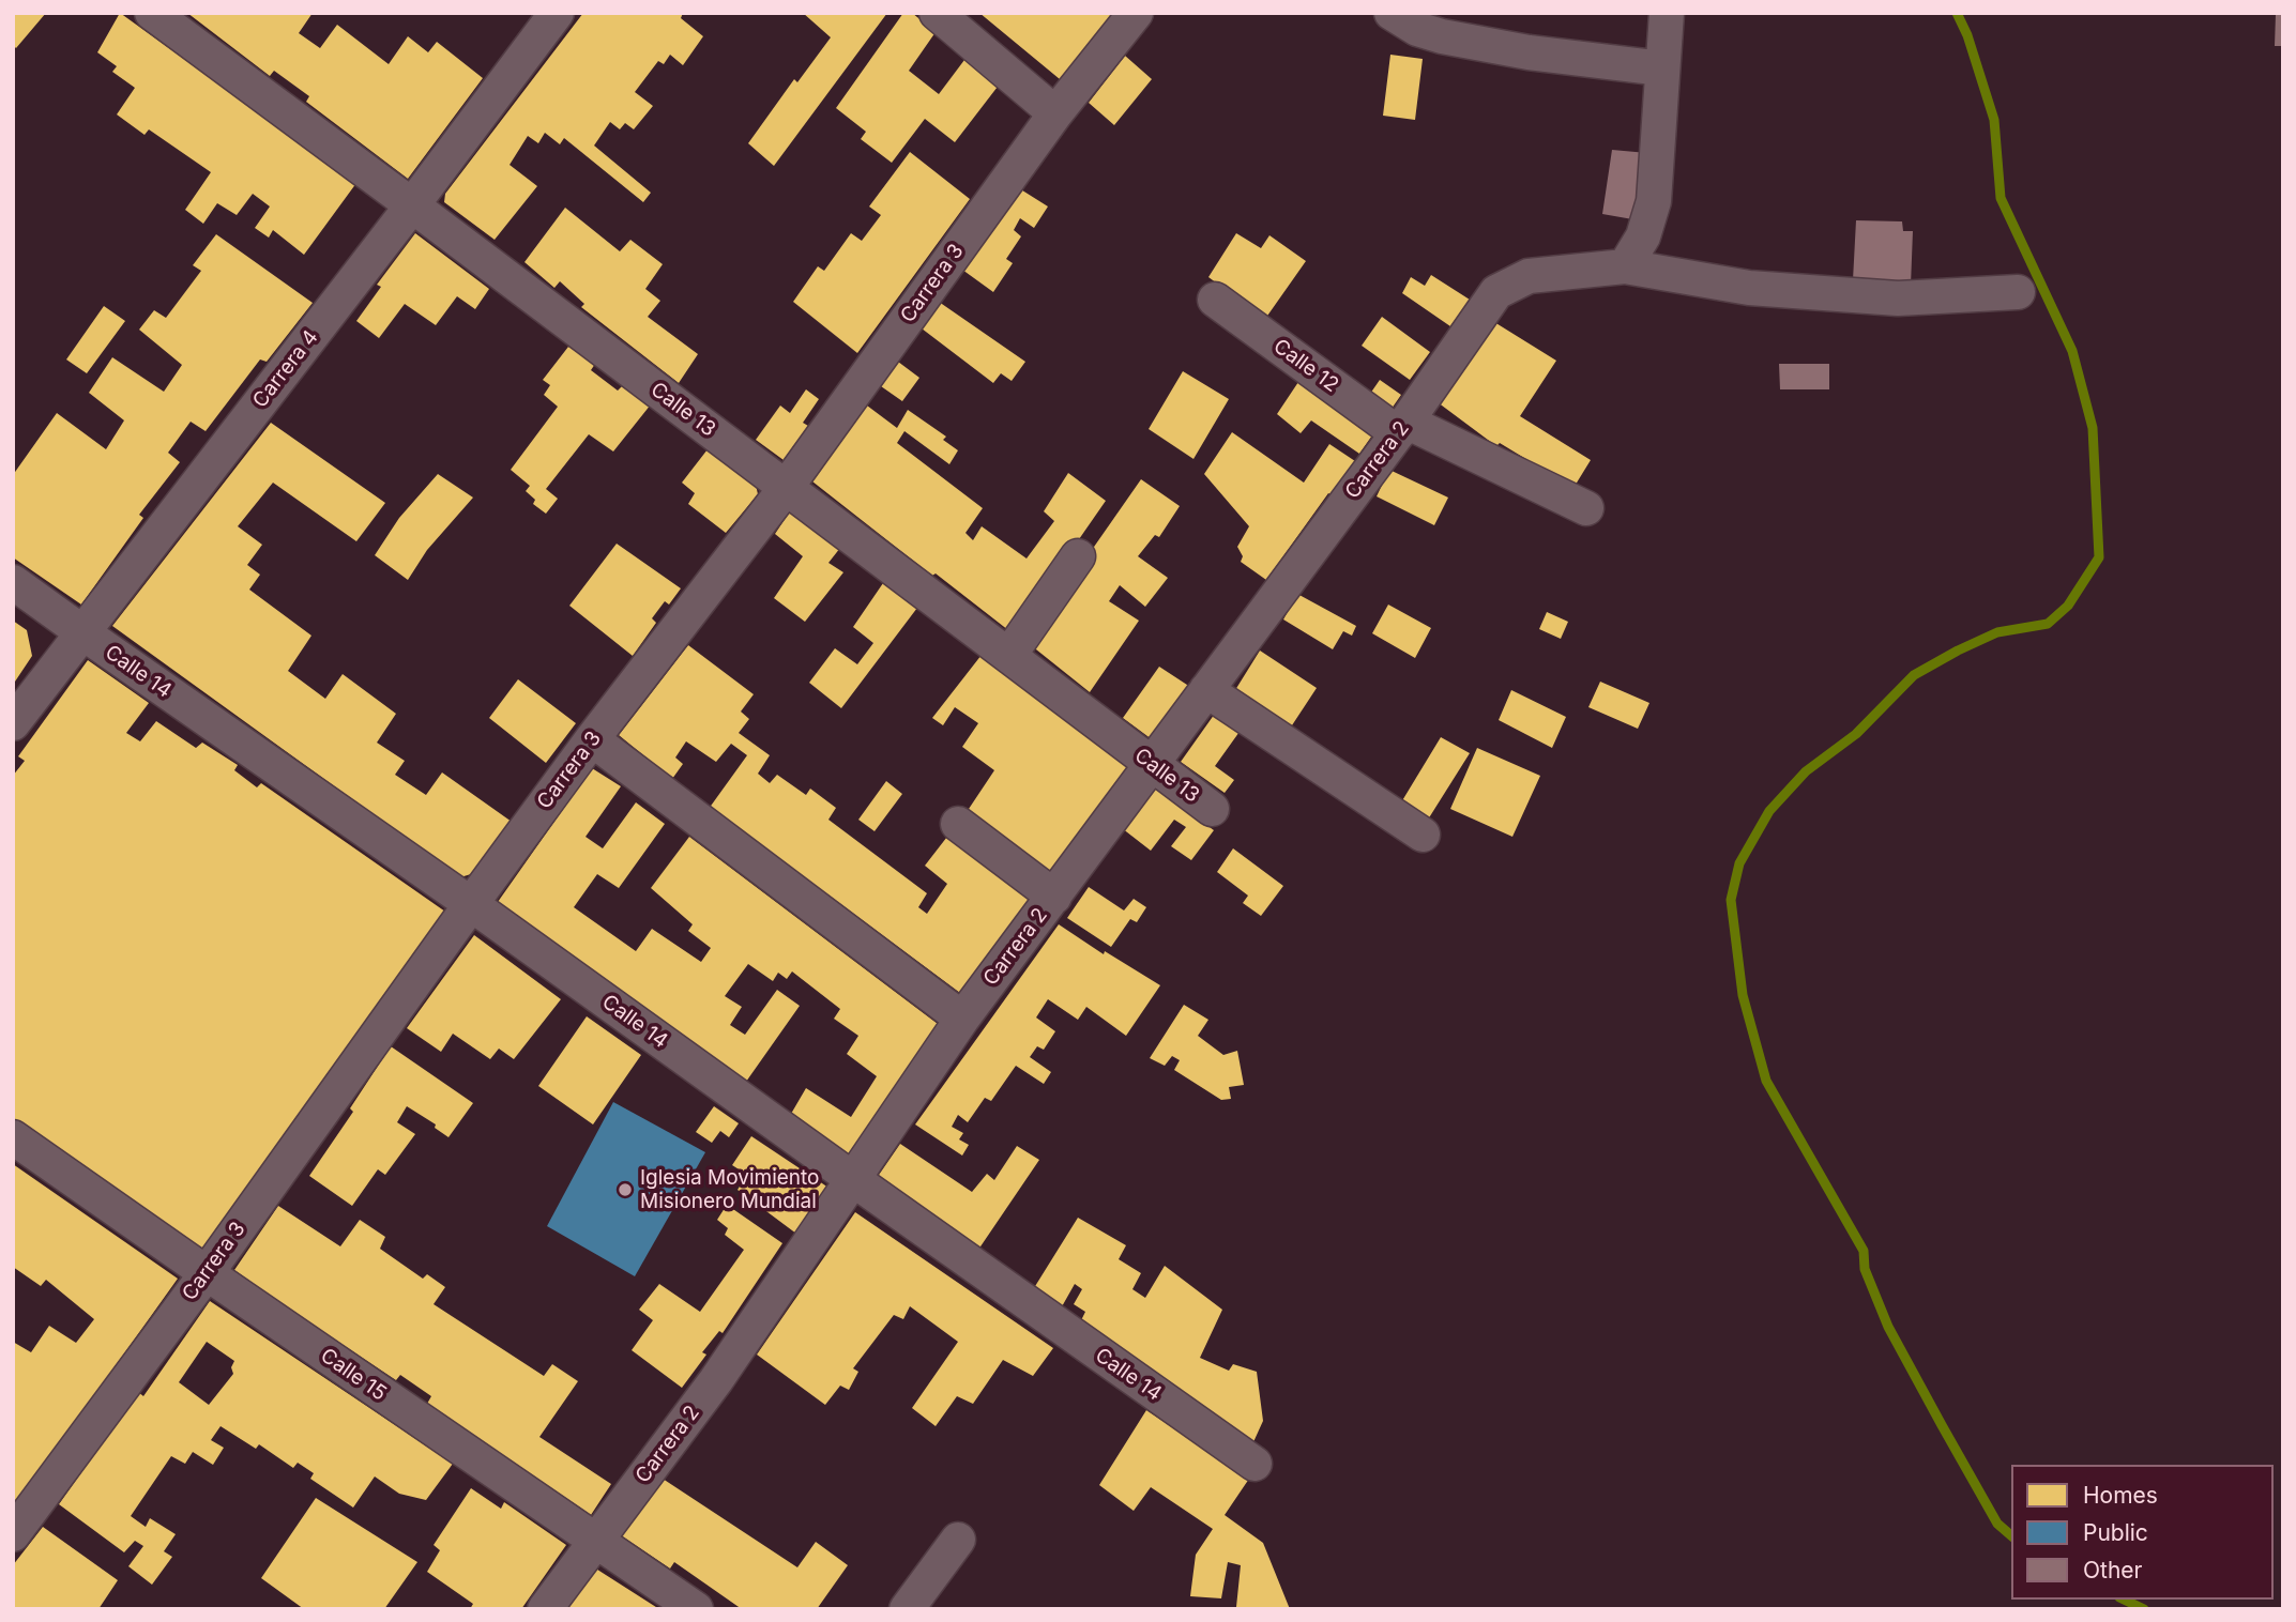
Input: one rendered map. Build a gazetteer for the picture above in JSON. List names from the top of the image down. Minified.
{"streets":{"street":["Carrera 3","Calle 12","Carrera 4","Calle 13","Carrera 2","Calle 14","Calle 15"]},"crossings":[["Carrera 3","Calle 13"],["Carrera 3","Calle 14"],["Carrera 3","Calle 15"],["Calle 12","Carrera 2"],["Carrera 4","Calle 13"],["Carrera 4","Calle 14"],["Calle 13","Carrera 2"],["Carrera 2","Calle 14"],["Carrera 2","Calle 15"]],"places":["Iglesia Movimiento Misionero Mundial"],"legend":["Homes","Public","Other"]}
